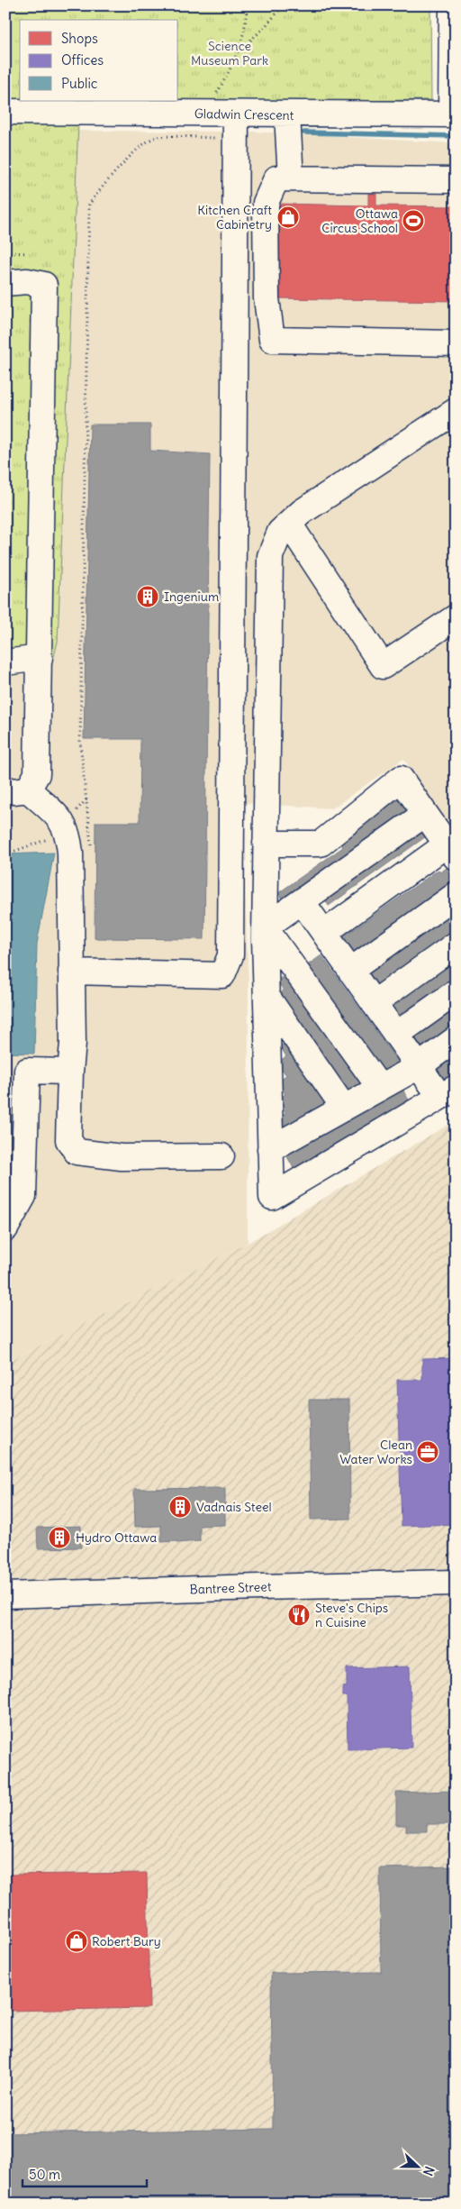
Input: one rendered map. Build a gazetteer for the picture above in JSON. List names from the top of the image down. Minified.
{"streets":{"street":["Gladwin Crescent","Bantree Street"]},"parks":["Science Museum Park"],"places":{"shop":["Kitchen Craft Cabinetry","Robert Bury"],"sports":["Ottawa Circus School"],"building":["Ingenium","Vadnais Steel","Hydro Ottawa"],"office":["Clean Water Works"],"restaurant":["Steve's Chips n Cuisine"]},"legend":["Shops","Offices","Public"],"scale_bar":"50 m","north":"right"}
